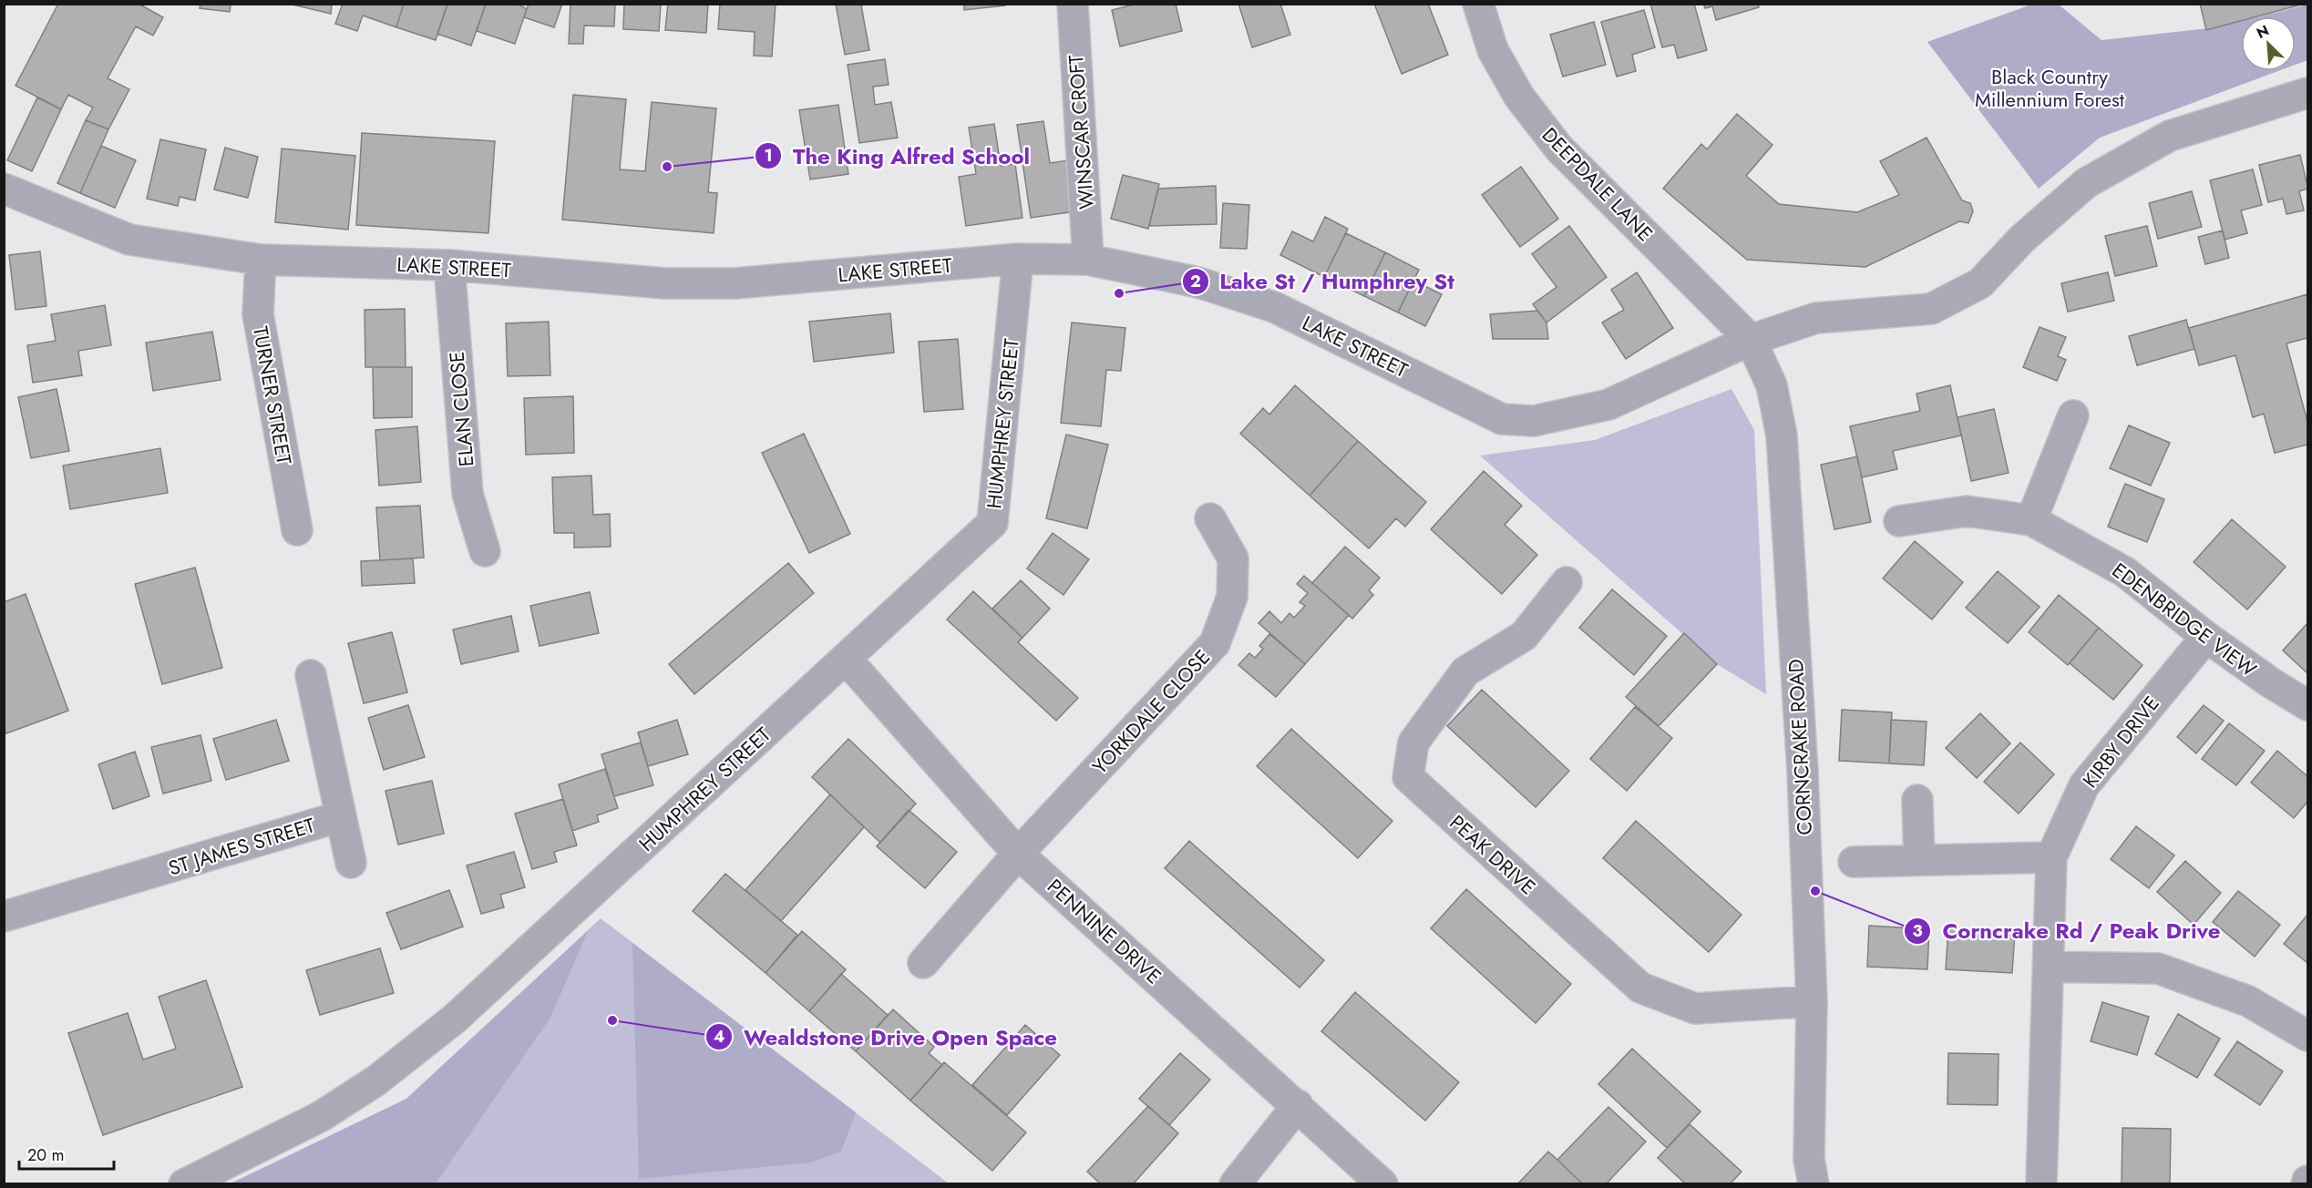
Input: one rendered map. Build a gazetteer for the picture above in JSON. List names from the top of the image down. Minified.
{"streets":{"street":["WINSCAR CROFT","DEEPDALE LANE","LAKE STREET","TURNER STREET","ELAN CLOSE","HUMPHREY STREET","EDENBRIDGE VIEW","YORKDALE CLOSE","KIRBY DRIVE","CORNCRAKE ROAD","ST JAMES STREET","PEAK DRIVE","PENNINE DRIVE"]},"crossings":[["WINSCAR CROFT","LAKE STREET"],["DEEPDALE LANE","LAKE STREET"],["DEEPDALE LANE","CORNCRAKE ROAD"],["LAKE STREET","TURNER STREET"],["LAKE STREET","ELAN CLOSE"],["LAKE STREET","HUMPHREY STREET"],["LAKE STREET","CORNCRAKE ROAD"],["HUMPHREY STREET","PENNINE DRIVE"],["EDENBRIDGE VIEW","KIRBY DRIVE"],["YORKDALE CLOSE","PENNINE DRIVE"],["CORNCRAKE ROAD","PEAK DRIVE"]],"parks":["Black Country Millennium Forest"],"places":["The King Alfred School","Lake St / Humphrey St","Corncrake Rd / Peak Drive","Wealdstone Drive Open Space"],"scale_bar":"20 m","north":"top left"}
